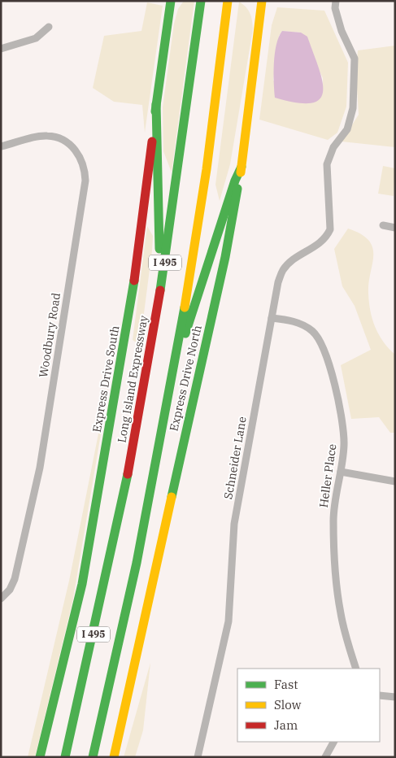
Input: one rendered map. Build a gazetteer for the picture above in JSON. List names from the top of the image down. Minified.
{"streets":{"main road":["I 495","Express Drive North","Express Drive South","Long Island Expressway"],"street":["Woodbury Road","Schneider Lane","Heller Place"]},"crossings":[["Schneider Lane","Heller Place"]],"legend":["Fast","Slow","Jam"]}
